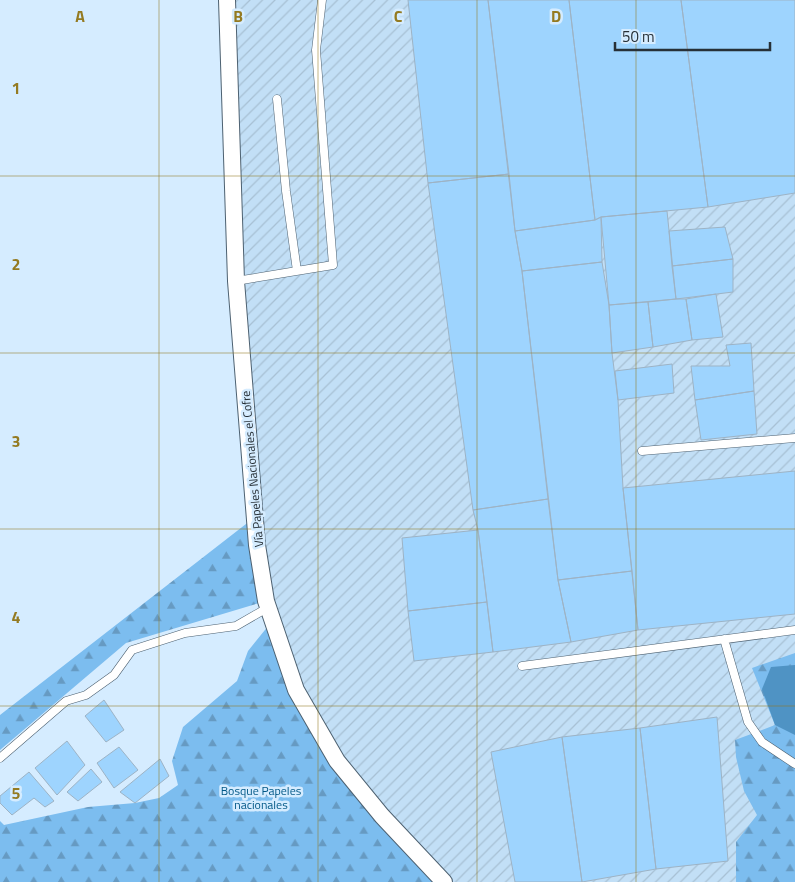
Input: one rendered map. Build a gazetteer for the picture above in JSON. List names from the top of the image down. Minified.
{"streets":{"street":["Vía Papeles Nacionales el Cofre"]},"parks":["Bosque Papeles nacionales"],"scale_bar":"50 m","grid":{"columns":["A","B","C","D"],"rows":["1","2","3","4","5"]}}
